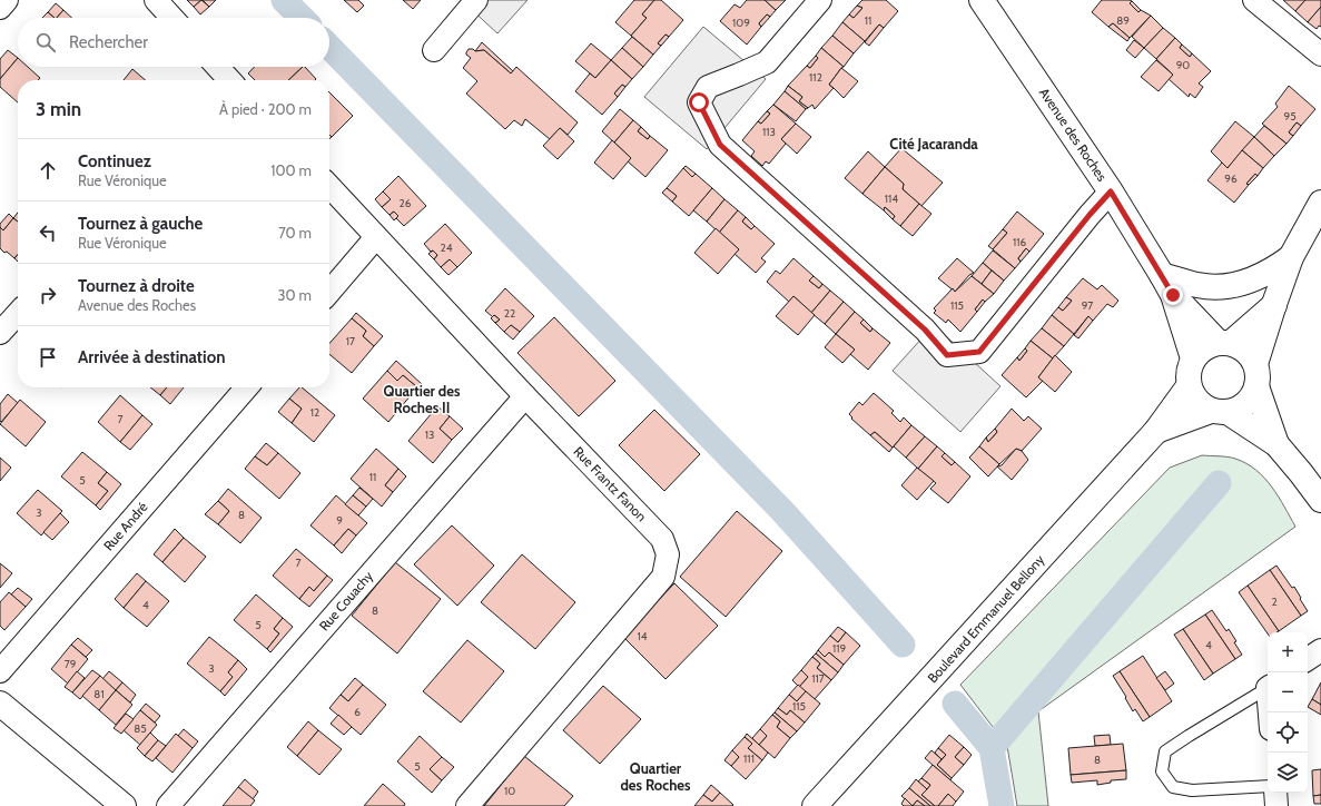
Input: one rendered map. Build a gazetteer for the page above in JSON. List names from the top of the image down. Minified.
{"streets":{"street":["Avenue des Roches","Rue Frantz Fanon","Rue André","Rue Couachy","Boulevard Emmanuel Bellony"]},"crossings":[["Avenue des Roches","Boulevard Emmanuel Bellony"],["Rue Frantz Fanon","Rue Couachy"]],"districts":["Cité Jacaranda","Quartier des Roches II","Quartier des Roches"],"house_numbers":["11","89","109","90","112","95","113","96","114","26","116","24","115","97","22","17","12","7","13","11","5","3","8","9","7","2","4","8","5","14","4","119","79","3","117","81","115","6","85","111","8","5","10"],"page":{"search":"Rechercher","heading":["3 min","À pied · 200 m"],"list":[["Continuez","Rue Véronique","100 m"],["Tournez à gauche","Rue Véronique","70 m"],["Tournez à droite","Avenue des Roches","30 m"],"Arrivée à destination"],"map_buttons":["+","−"]}}
